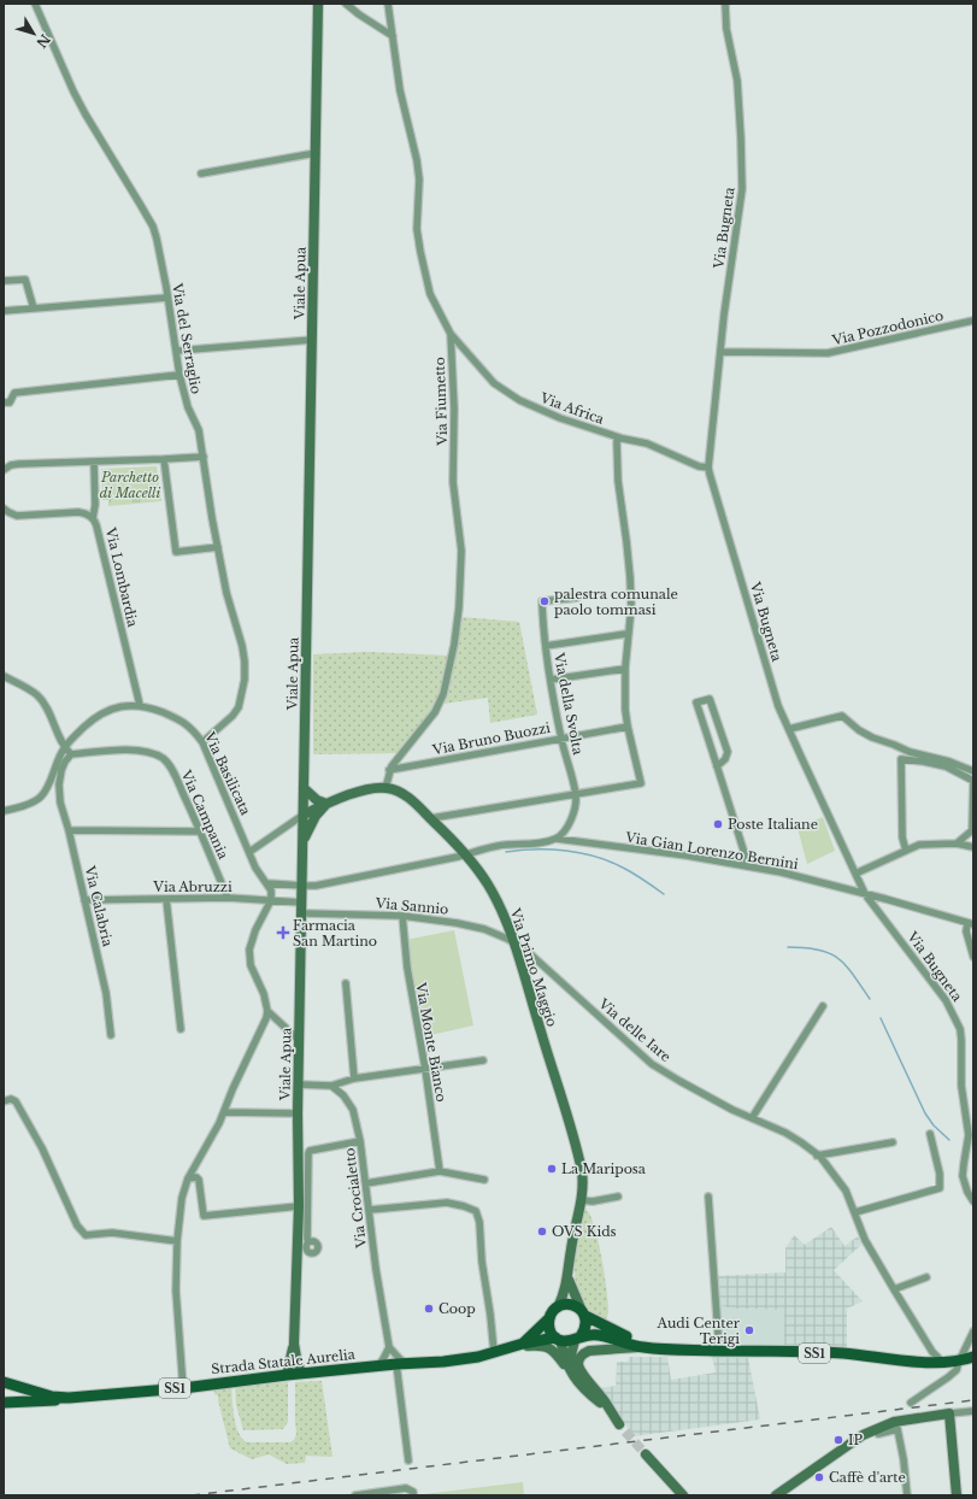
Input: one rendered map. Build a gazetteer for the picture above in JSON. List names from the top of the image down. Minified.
{"streets":{"main road":["SS1","Strada Statale Aurelia"],"street":["Via Bugneta","Viale Apua","Via Pozzodonico","Via del Serraglio","Via Fiumetto","Via Africa","Via Lombardia","Via della Svolta","Via Bruno Buozzi","Via Basilicata","Via Campania","Via Gian Lorenzo Bernini","Via Abruzzi","Via Calabria","Via Sannio","Via Primo Maggio","Via delle Iare","Via Monte Bianco","Via Crocialetto"]},"crossings":[["Via Bugneta","Via Pozzodonico"],["Via Bugneta","Via Africa"],["Via Bugneta","Via Gian Lorenzo Bernini"],["Viale Apua","Via Gian Lorenzo Bernini"],["Viale Apua","Via Abruzzi"],["Viale Apua","Via Sannio"],["Viale Apua","Via Primo Maggio"],["Viale Apua","Strada Statale Aurelia"],["Via del Serraglio","Via Basilicata"],["Via Fiumetto","Via Africa"],["Via Fiumetto","Via Bruno Buozzi"],["Via Fiumetto","Via Primo Maggio"],["Via Lombardia","Via Basilicata"],["Via della Svolta","Via Bruno Buozzi"],["Via della Svolta","Via Gian Lorenzo Bernini"],["Via Basilicata","Via Abruzzi"],["Via Campania","Via Abruzzi"],["Via Campania","Via Calabria"],["Via Gian Lorenzo Bernini","Via Primo Maggio"],["Via Abruzzi","Via Calabria"],["Via Sannio","Via Primo Maggio"],["Via Sannio","Via delle Iare"],["Via Sannio","Via Monte Bianco"],["Via Primo Maggio","Via delle Iare"],["Via Primo Maggio","SS1"],["Via Primo Maggio","Strada Statale Aurelia"],["Via delle Iare","SS1"],["SS1","Strada Statale Aurelia"]],"parks":["Parchetto di Macelli"],"places":{"other":["palestra comunale paolo tommasi","Poste Italiane","La Mariposa","OVS Kids","Coop","Audi Center Terigi","IP","Caffè d'arte"],"health":["Farmacia San Martino"]},"north":"bottom right"}
